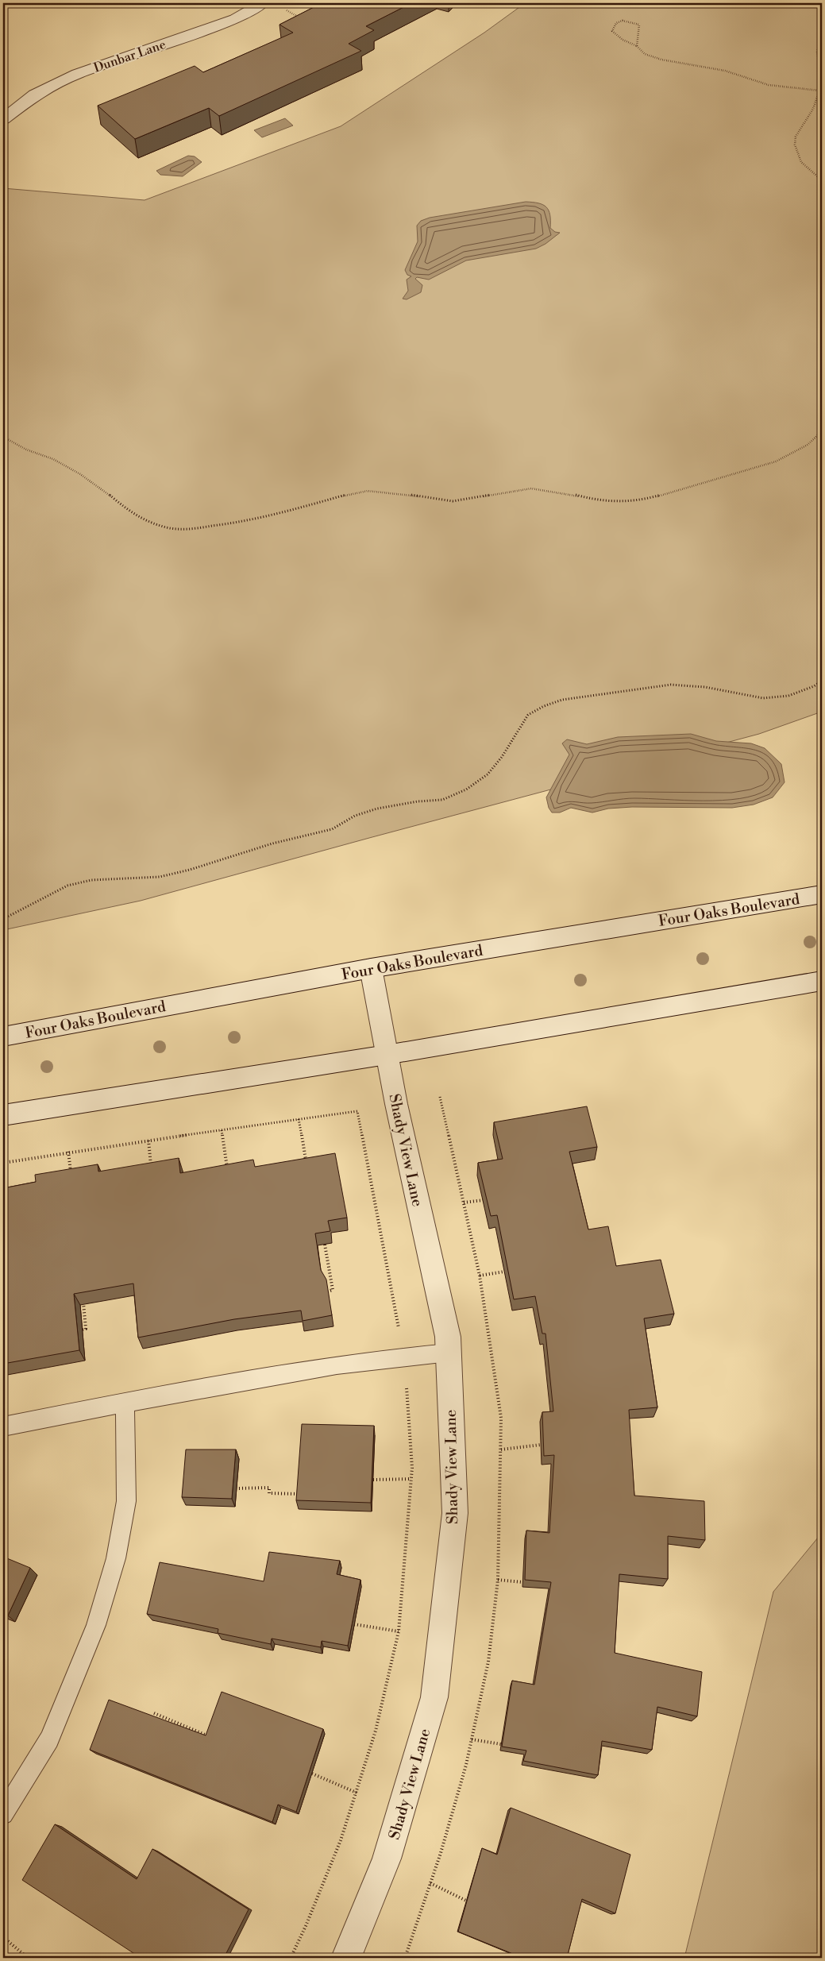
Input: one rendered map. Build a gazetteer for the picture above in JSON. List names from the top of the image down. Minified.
{"streets":{"street":["Dunbar Lane","Four Oaks Boulevard","Shady View Lane"]},"crossings":[["Four Oaks Boulevard","Shady View Lane"]]}
